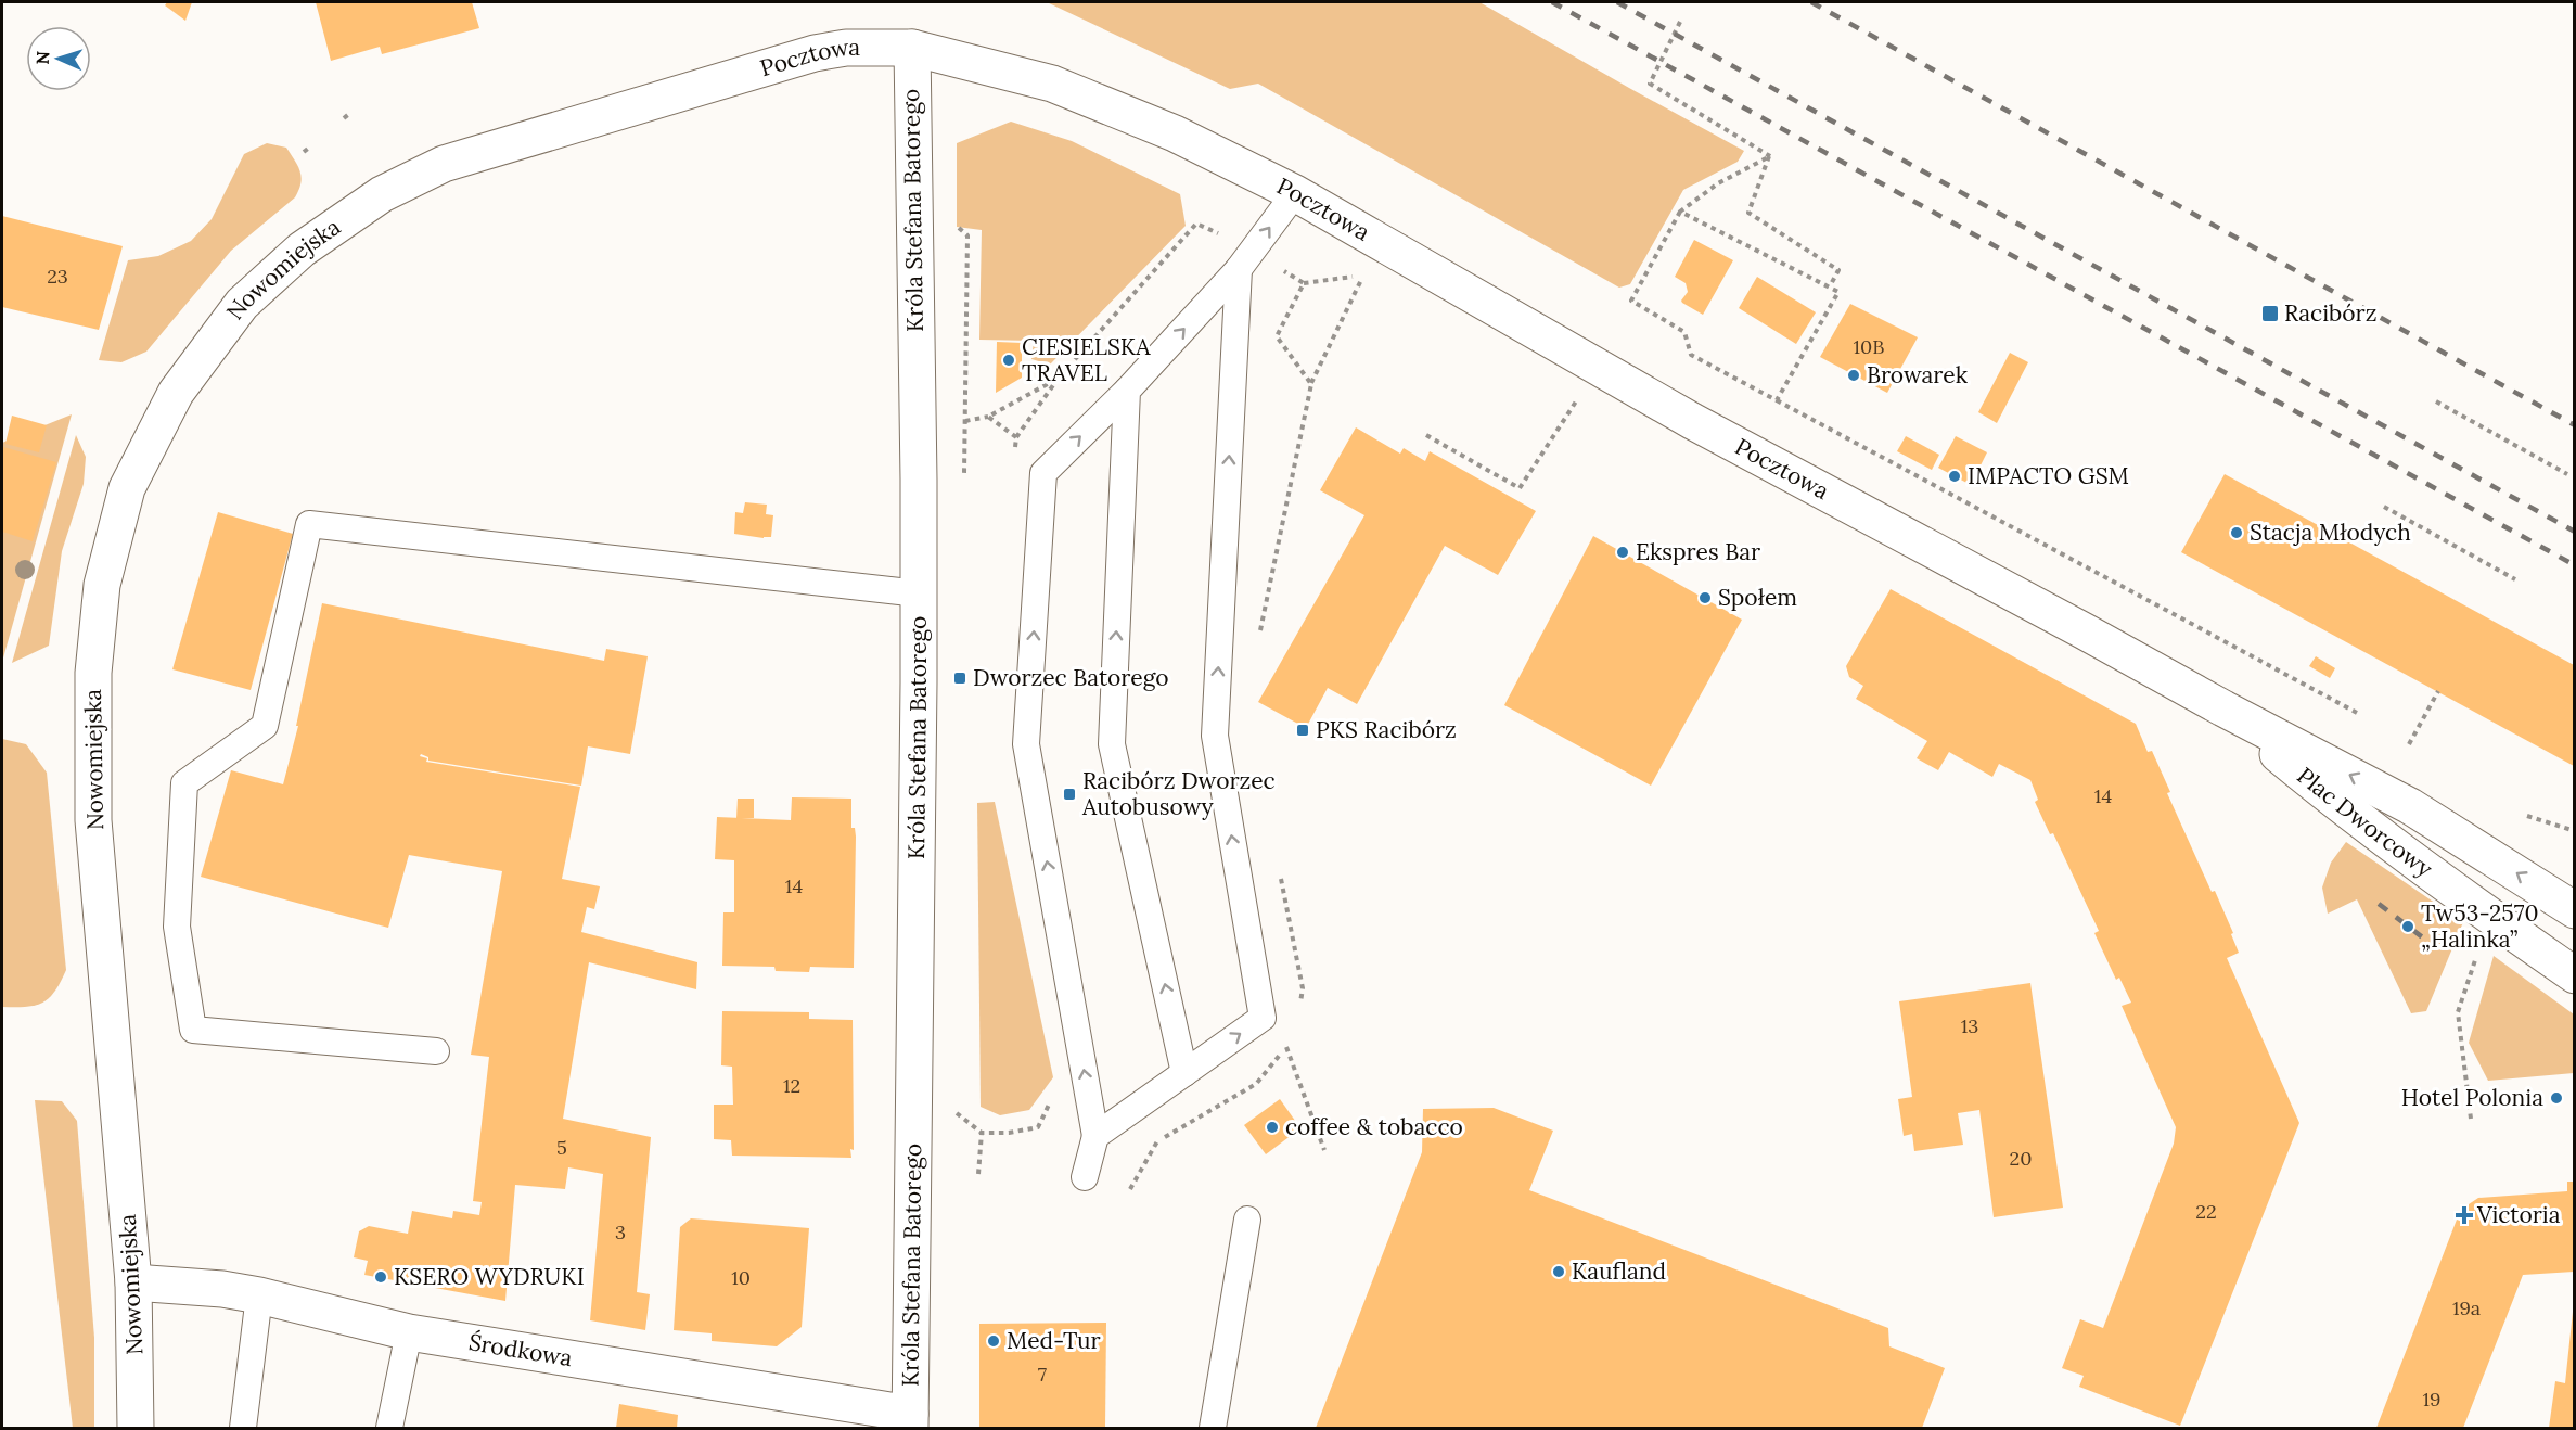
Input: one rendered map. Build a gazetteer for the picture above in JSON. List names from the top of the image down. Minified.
{"streets":{"main road":["Pocztowa","Króla Stefana Batorego","Nowomiejska","Plac Dworcowy","Środkowa"]},"crossings":[["Pocztowa","Króla Stefana Batorego"],["Pocztowa","Nowomiejska"],["Pocztowa","Plac Dworcowy"],["Króla Stefana Batorego","Środkowa"],["Nowomiejska","Środkowa"]],"places":{"transit":["Racibórz","Dworzec Batorego","PKS Racibórz","Racibórz Dworzec Autobusowy"],"other":["CIESIELSKA TRAVEL","Browarek","IMPACTO GSM","Stacja Młodych","Ekspres Bar","Społem","Tw53-2570 „Halinka”","Hotel Polonia","coffee & tobacco","Kaufland","KSERO WYDRUKI","Med-Tur"],"health":["Victoria"]},"house_numbers":["23","10B","14","14","13","12","5","20","22","3","10","19a","7","19"],"north":"left"}
